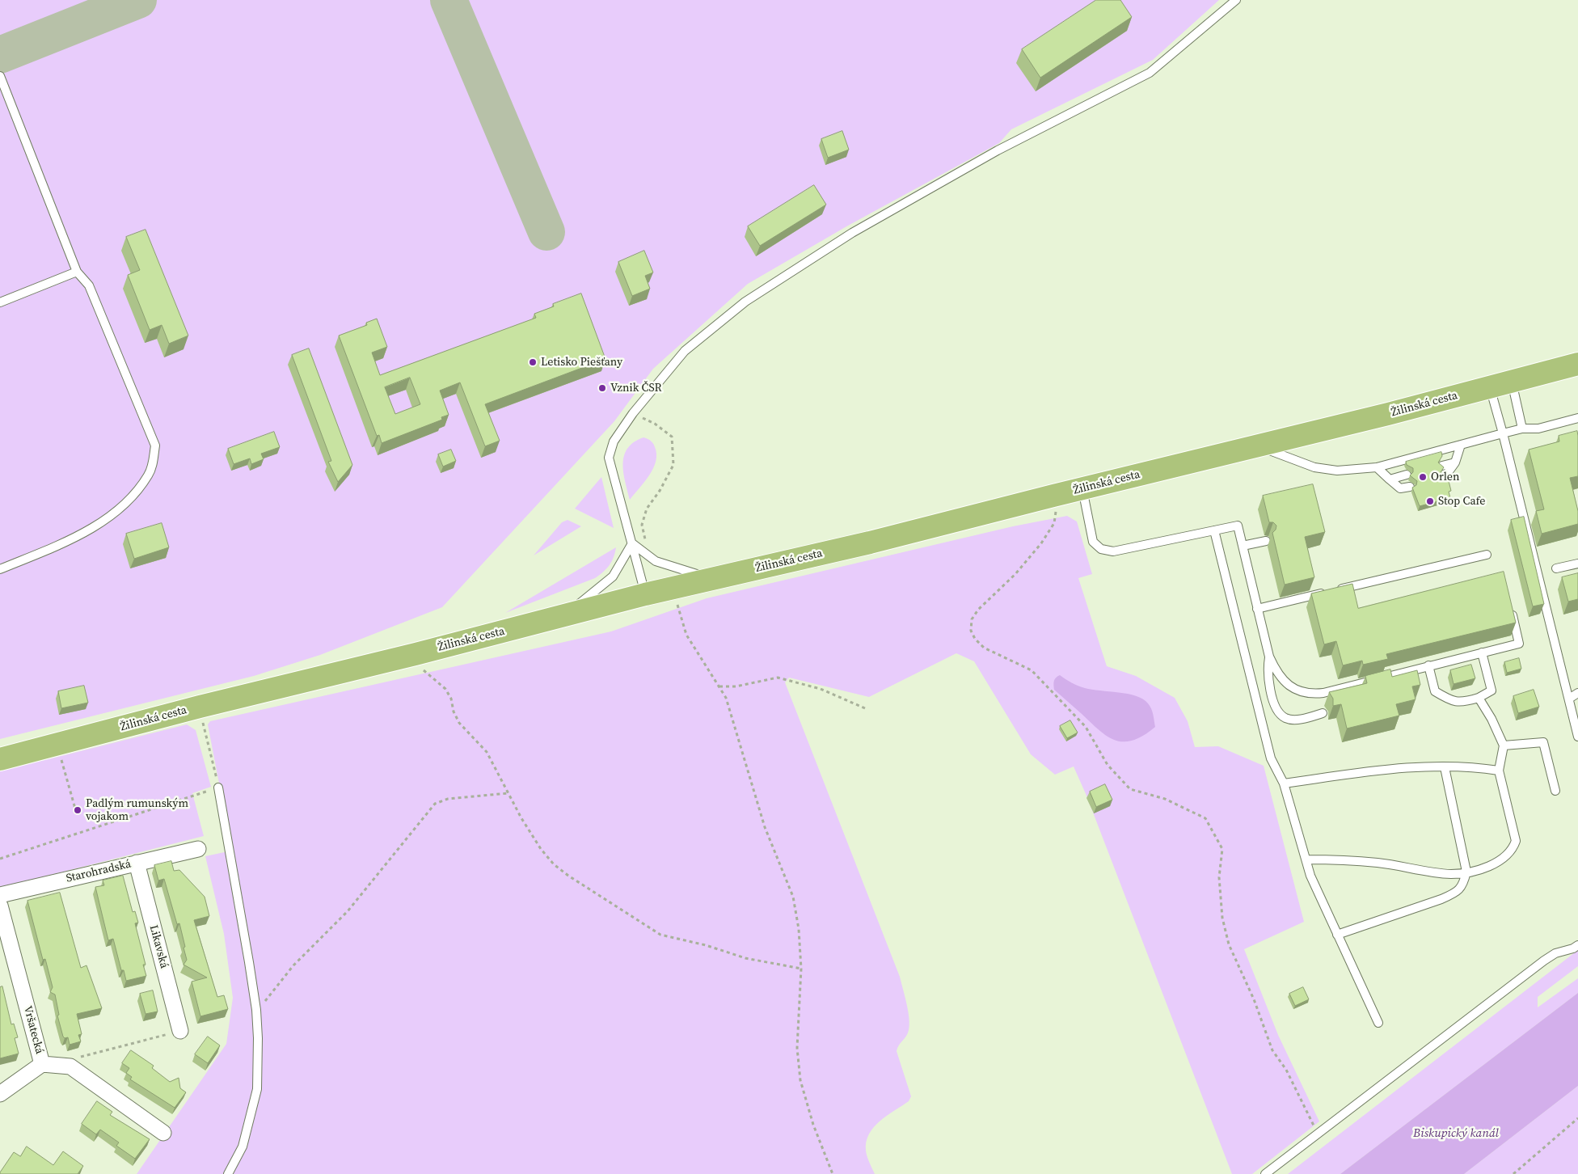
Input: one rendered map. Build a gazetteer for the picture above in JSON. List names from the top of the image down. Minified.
{"streets":{"main road":["Žilinská cesta"],"street":["Starohradská","Likavská","Vršatecká"]},"crossings":[["Starohradská","Likavská"]],"water":["Biskupický kanál"],"places":["Letisko Piešťany","Vznik ČSR","Orlen","Stop Cafe","Padlým rumunským vojakom"]}
